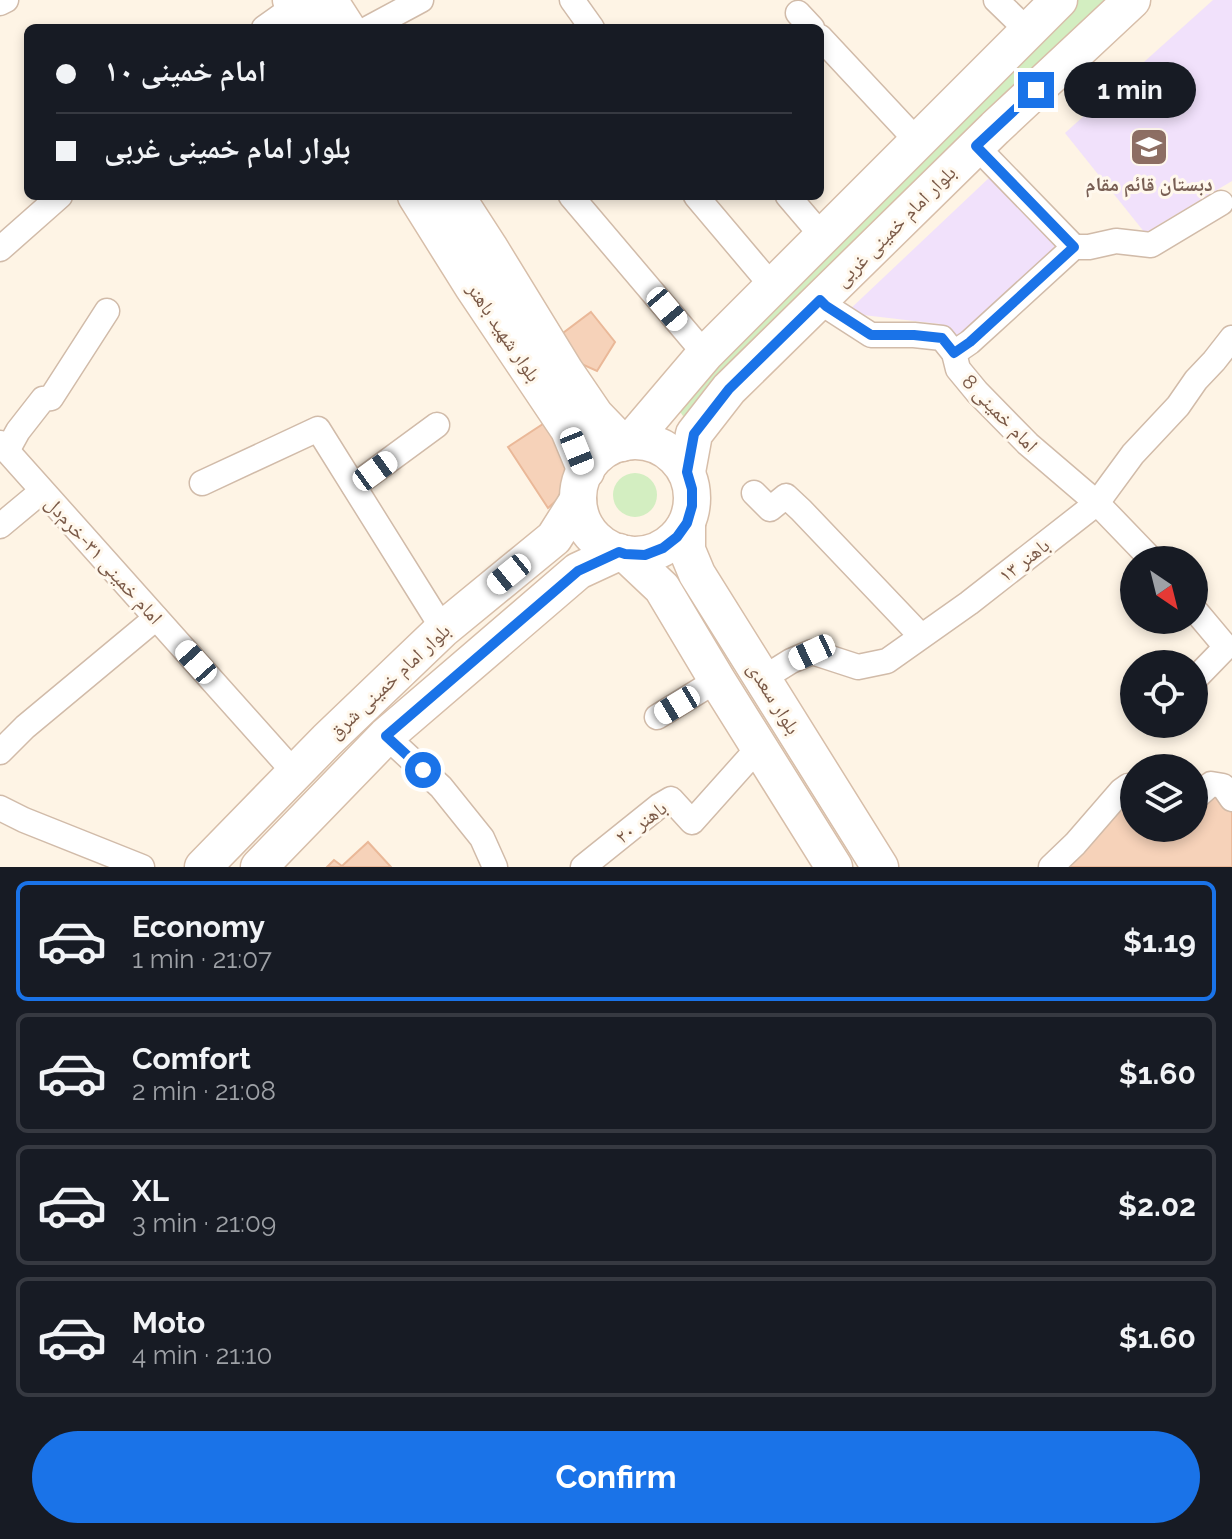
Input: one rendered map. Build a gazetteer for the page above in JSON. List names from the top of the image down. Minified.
{"streets":{"main road":["بلوار امام خمینی غربی","بلوار شهید باهنر","بلوار امام خمینی شرق","بلوار سعدی"],"street":["امام خمینی 8","امام خمینی ۳۱-خرم‌دل","باهنر ۱۳","باهنر ۲۰"]},"crossings":[["بلوار امام خمینی غربی","بلوار شهید باهنر"],["بلوار امام خمینی غربی","امام خمینی 8"],["بلوار امام خمینی غربی","بلوار امام خمینی شرق"],["بلوار امام خمینی غربی","بلوار سعدی"],["بلوار شهید باهنر","بلوار امام خمینی شرق"],["بلوار شهید باهنر","بلوار سعدی"],["امام خمینی 8","باهنر ۱۳"],["امام خمینی ۳۱-خرم‌دل","بلوار امام خمینی شرق"],["باهنر ۱۳","بلوار سعدی"],["بلوار امام خمینی شرق","بلوار سعدی"],["بلوار سعدی","باهنر ۲۰"]],"places":{"school or university":["دبستان قائم مقام"]},"north":"bottom right","page":{"banner":["امام خمینی ۱۰","بلوار امام خمینی غربی"],"bubble":"1 min","list":[{"name":"Economy","note":"1 min · 21:07","value":"$1.19"},{"name":"Comfort","note":"2 min · 21:08","value":"$1.60"},{"name":"XL","note":"3 min · 21:09","value":"$2.02"},{"name":"Moto","note":"4 min · 21:10","value":"$1.60"}],"buttons":"Confirm"}}
